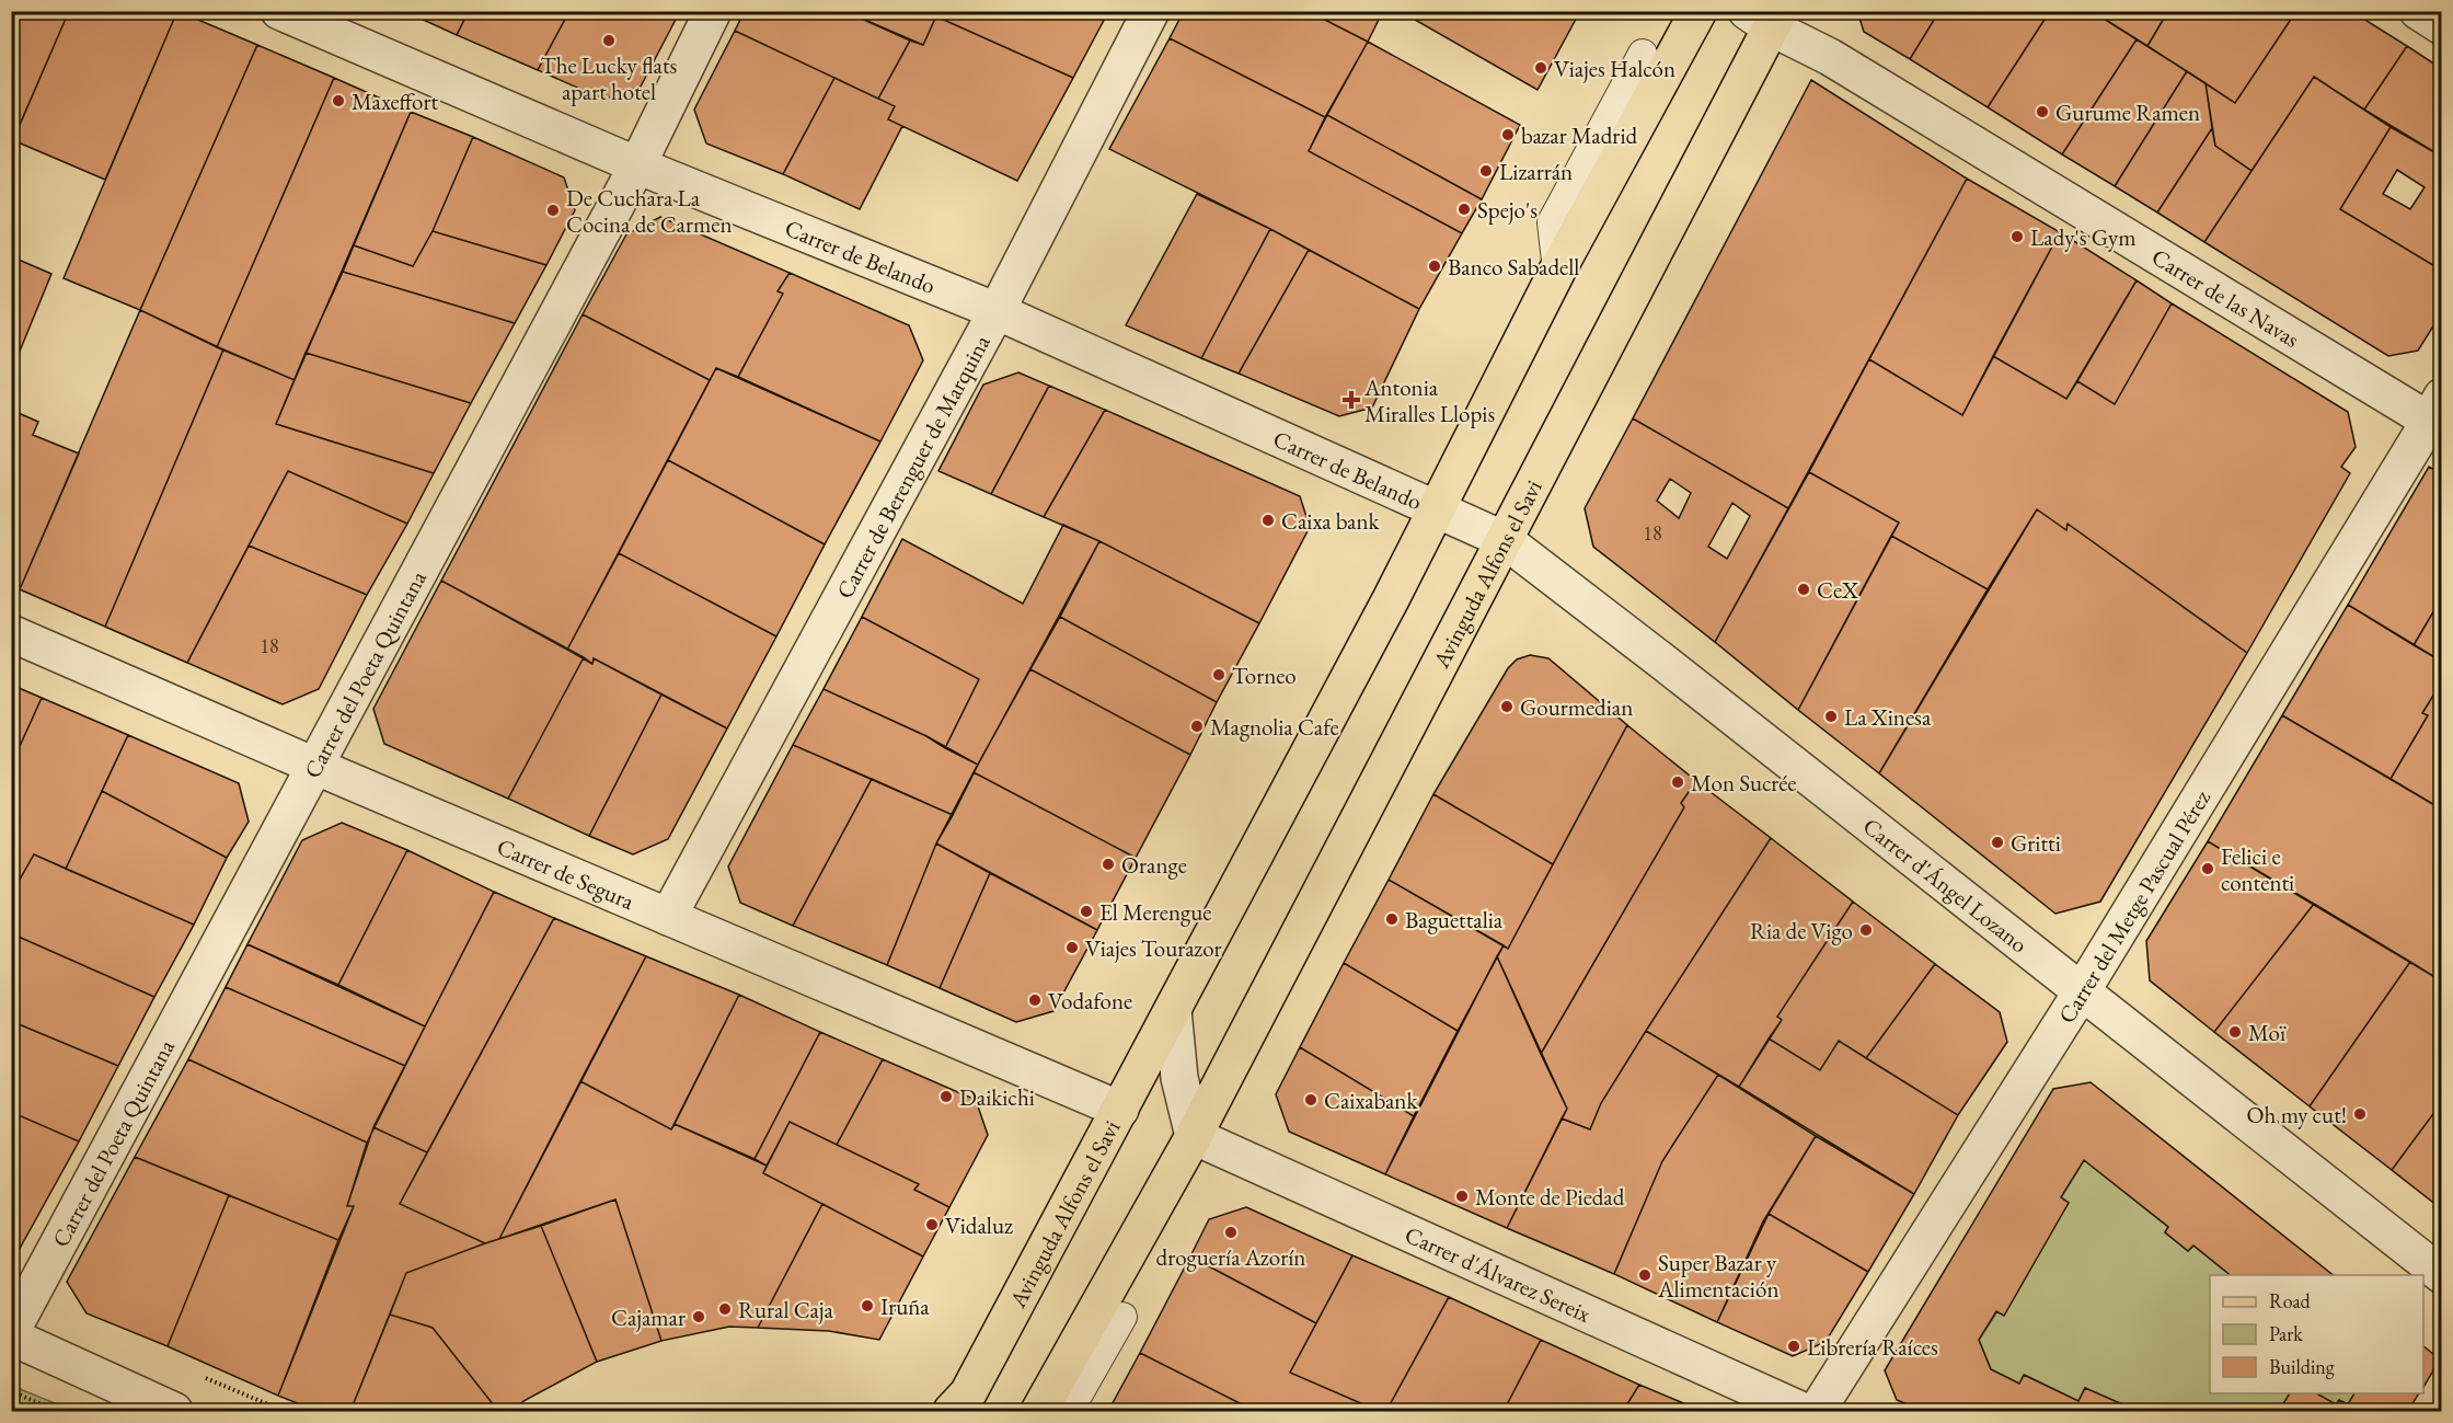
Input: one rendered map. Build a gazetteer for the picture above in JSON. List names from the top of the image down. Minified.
{"streets":{"main road":["Avinguda Alfons el Savi"],"street":["Carrer de Belando","Carrer de las Navas","Carrer de Berenguer de Marquina","Carrer del Poeta Quintana","Carrer de Segura","Carrer d'Ángel Lozano","Carrer del Metge Pascual Pérez","Carrer d'Álvarez Sereix"]},"crossings":[["Carrer de Belando","Carrer de Berenguer de Marquina"],["Carrer de Belando","Avinguda Alfons el Savi"],["Carrer de Belando","Carrer del Poeta Quintana"],["Carrer de Belando","Carrer d'Ángel Lozano"],["Carrer de las Navas","Avinguda Alfons el Savi"],["Carrer de las Navas","Carrer del Metge Pascual Pérez"],["Carrer de Berenguer de Marquina","Carrer de Segura"],["Avinguda Alfons el Savi","Carrer de Segura"],["Avinguda Alfons el Savi","Carrer d'Ángel Lozano"],["Avinguda Alfons el Savi","Carrer d'Álvarez Sereix"],["Carrer del Poeta Quintana","Carrer de Segura"],["Carrer d'Ángel Lozano","Carrer del Metge Pascual Pérez"]],"places":{"other":["The Lucky flats apart hotel","Viajes Halcón","Maxeffort","Gurume Ramen","bazar Madrid","Lizarrán","Spejo's","De Cuchara La Cocina de Carmen","Lady's Gym","Banco Sabadell","Caixa bank","CeX","Torneo","Gourmedian","La Xinesa","Magnolia Cafe","Mon Sucrée","Gritti","Orange","Felici e contenti","El Merengue","Baguettalia","Ria de Vigo","Viajes Tourazor","Vodafone","Moï","Daikichi","Caixabank","Oh my cut!","Monte de Piedad","Vidaluz","droguería Azorín","Super Bazar y Alimentación","Iruña","Rural Caja","Cajamar","Librería Raíces"],"health":["Antonia Miralles Llopis"]},"house_numbers":["18","18"],"legend":["Road","Park","Building"]}
